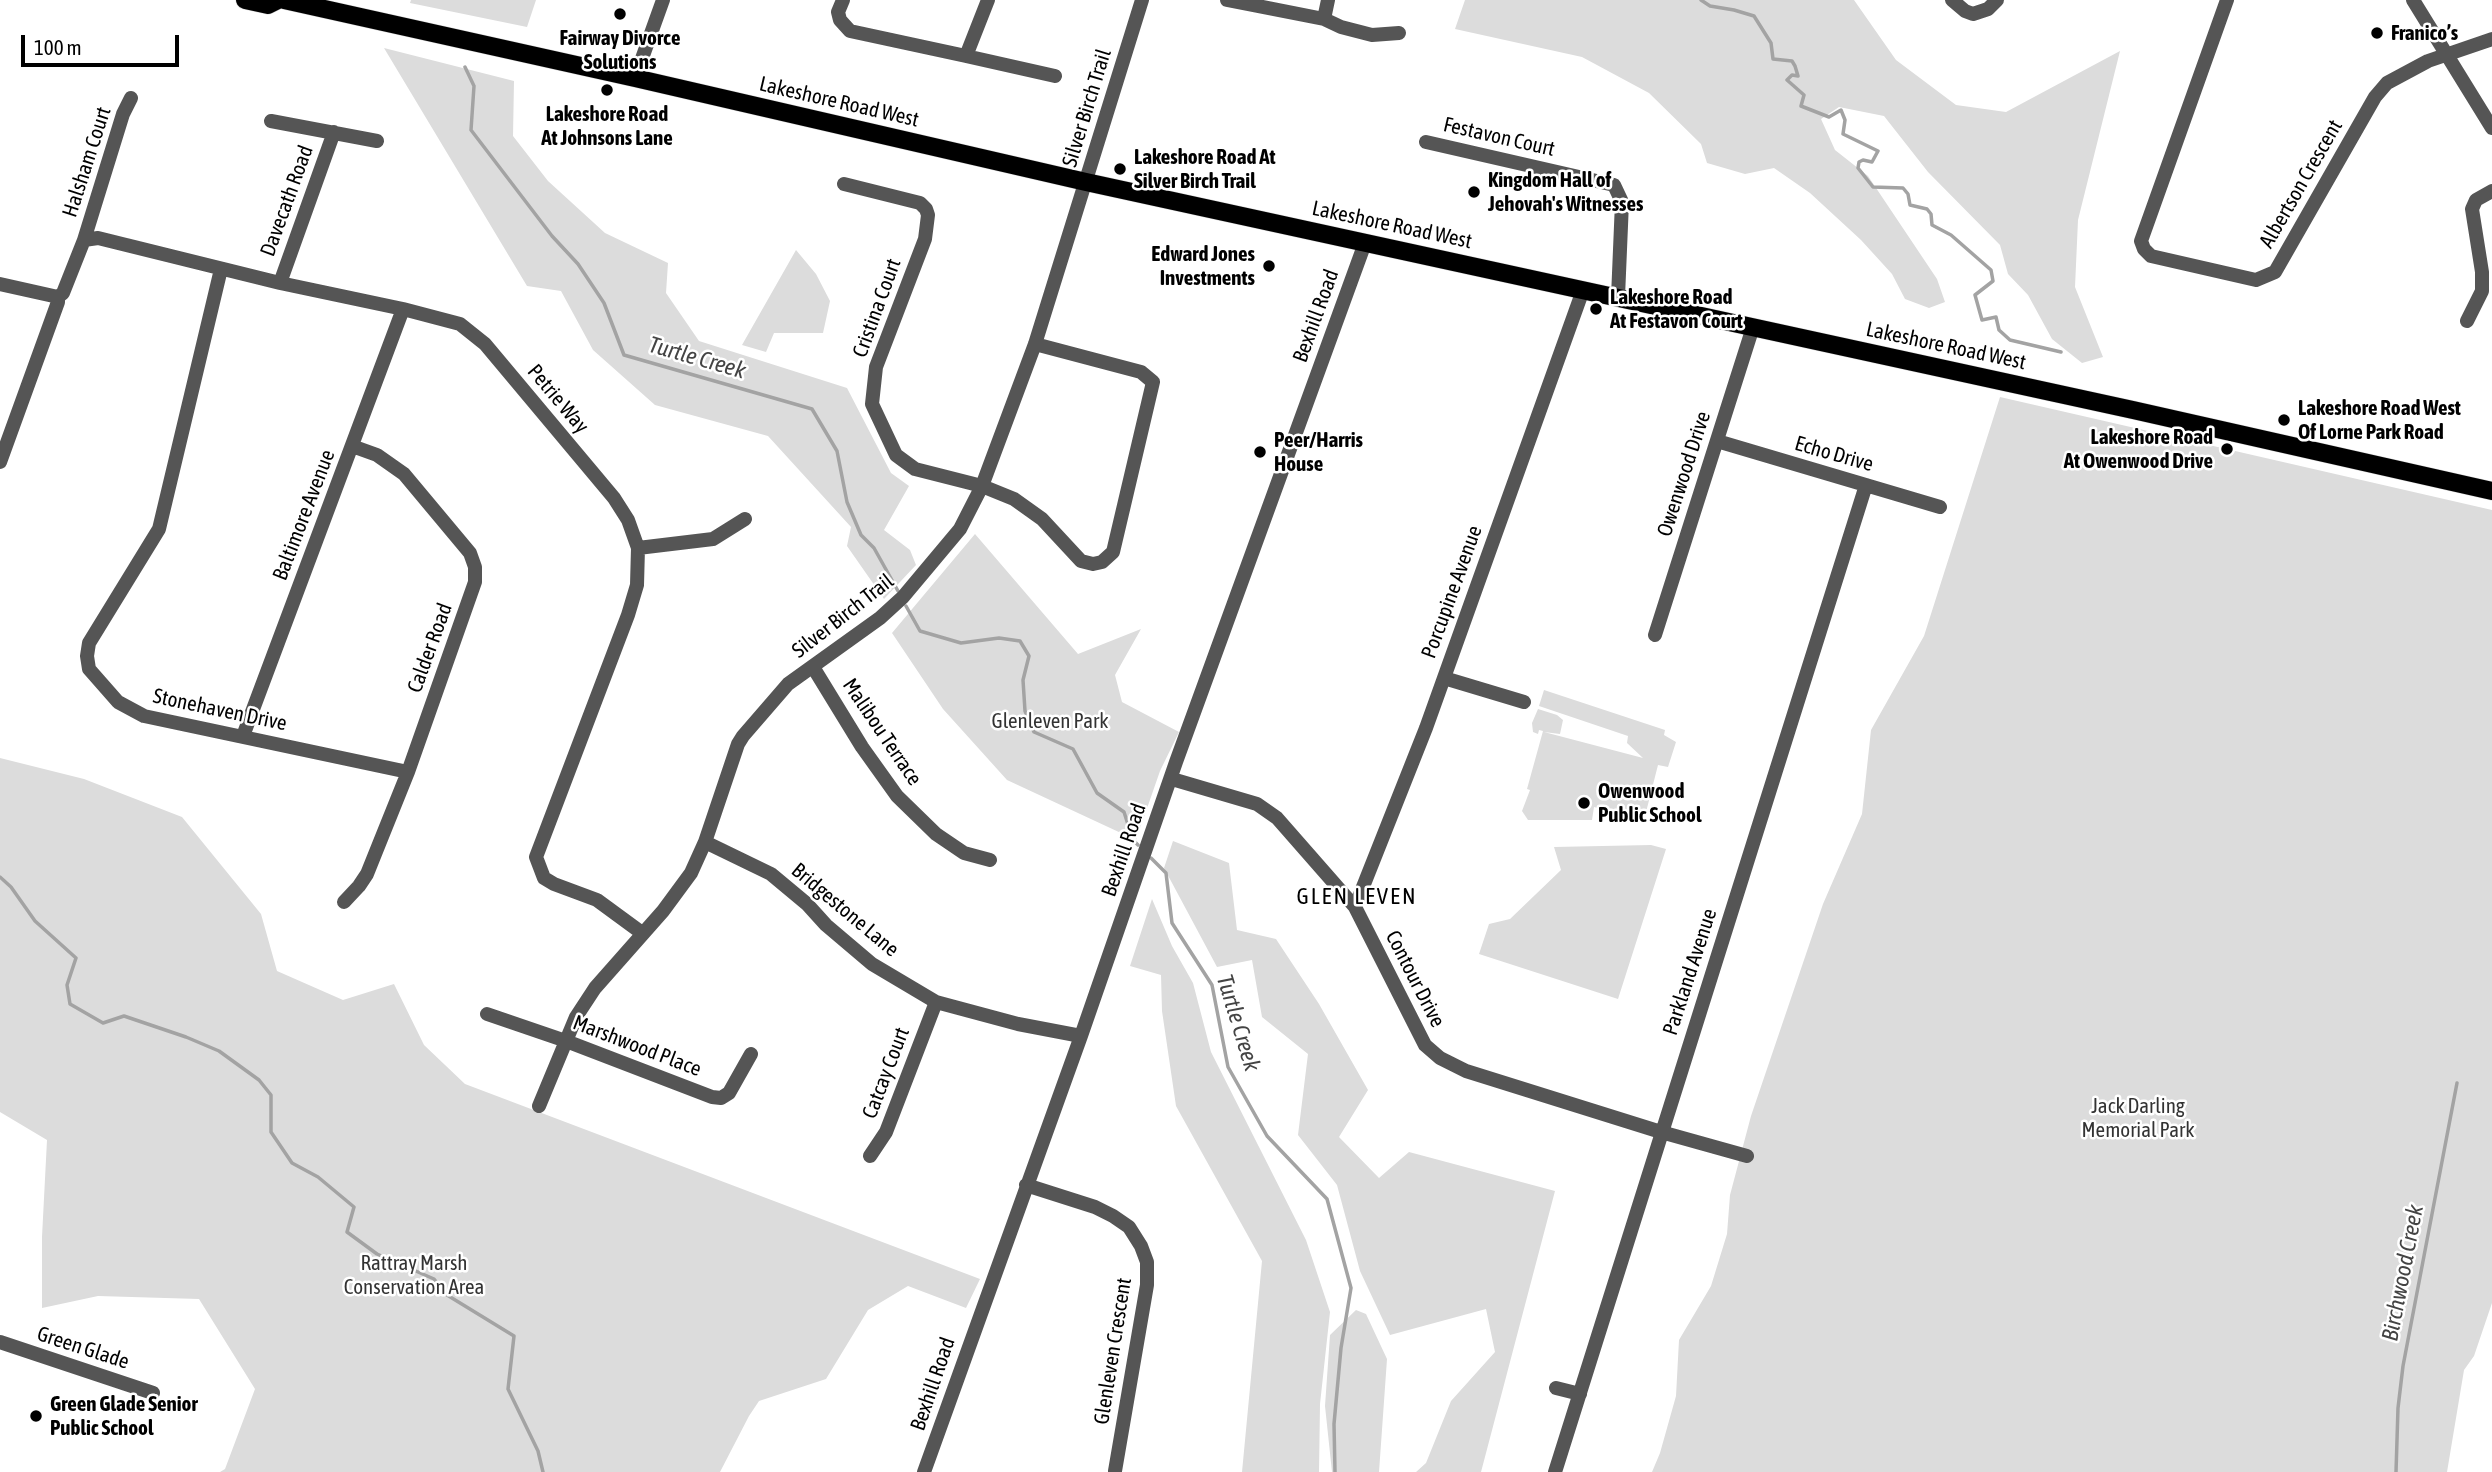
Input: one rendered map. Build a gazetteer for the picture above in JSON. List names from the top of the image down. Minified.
{"streets":{"main road":["Lakeshore Road West"],"street":["Silver Birch Trail","Festavon Court","Halsham Court","Albertson Crescent","Davecath Road","Cristina Court","Bexhill Road","Petrie Way","Echo Drive","Owenwood Drive","Baltimore Avenue","Porcupine Avenue","Calder Road","Stonehaven Drive","Malibou Terrace","Bridgestone Lane","Parkland Avenue","Contour Drive","Marshwood Place","Catcay Court","Green Glade","Glenleven Crescent"]},"crossings":[["Lakeshore Road West","Silver Birch Trail"],["Lakeshore Road West","Festavon Court"],["Lakeshore Road West","Bexhill Road"],["Lakeshore Road West","Owenwood Drive"],["Lakeshore Road West","Porcupine Avenue"],["Silver Birch Trail","Cristina Court"],["Silver Birch Trail","Petrie Way"],["Silver Birch Trail","Malibou Terrace"],["Silver Birch Trail","Bridgestone Lane"],["Silver Birch Trail","Marshwood Place"],["Halsham Court","Petrie Way"],["Davecath Road","Petrie Way"],["Bexhill Road","Bridgestone Lane"],["Bexhill Road","Contour Drive"],["Bexhill Road","Glenleven Crescent"],["Petrie Way","Baltimore Avenue"],["Petrie Way","Stonehaven Drive"],["Echo Drive","Owenwood Drive"],["Echo Drive","Parkland Avenue"],["Baltimore Avenue","Calder Road"],["Baltimore Avenue","Stonehaven Drive"],["Porcupine Avenue","Contour Drive"],["Calder Road","Stonehaven Drive"],["Bridgestone Lane","Catcay Court"],["Parkland Avenue","Contour Drive"]],"districts":["GLEN LEVEN"],"water":["Turtle Creek","Birchwood Creek"],"parks":["Glenleven Park","Jack Darling Memorial Park","Rattray Marsh Conservation Area"],"places":["Fairway Divorce Solutions","Franico’s","Lakeshore Road At Johnsons Lane","Lakeshore Road At Silver Birch Trail","Kingdom Hall of Jehovah's Witnesses","Edward Jones Investments","Lakeshore Road At Festavon Court","Lakeshore Road West Of Lorne Park Road","Lakeshore Road At Owenwood Drive","Peer/Harris House","Owenwood Public School","Green Glade Senior Public School"],"scale_bar":"100 m"}
